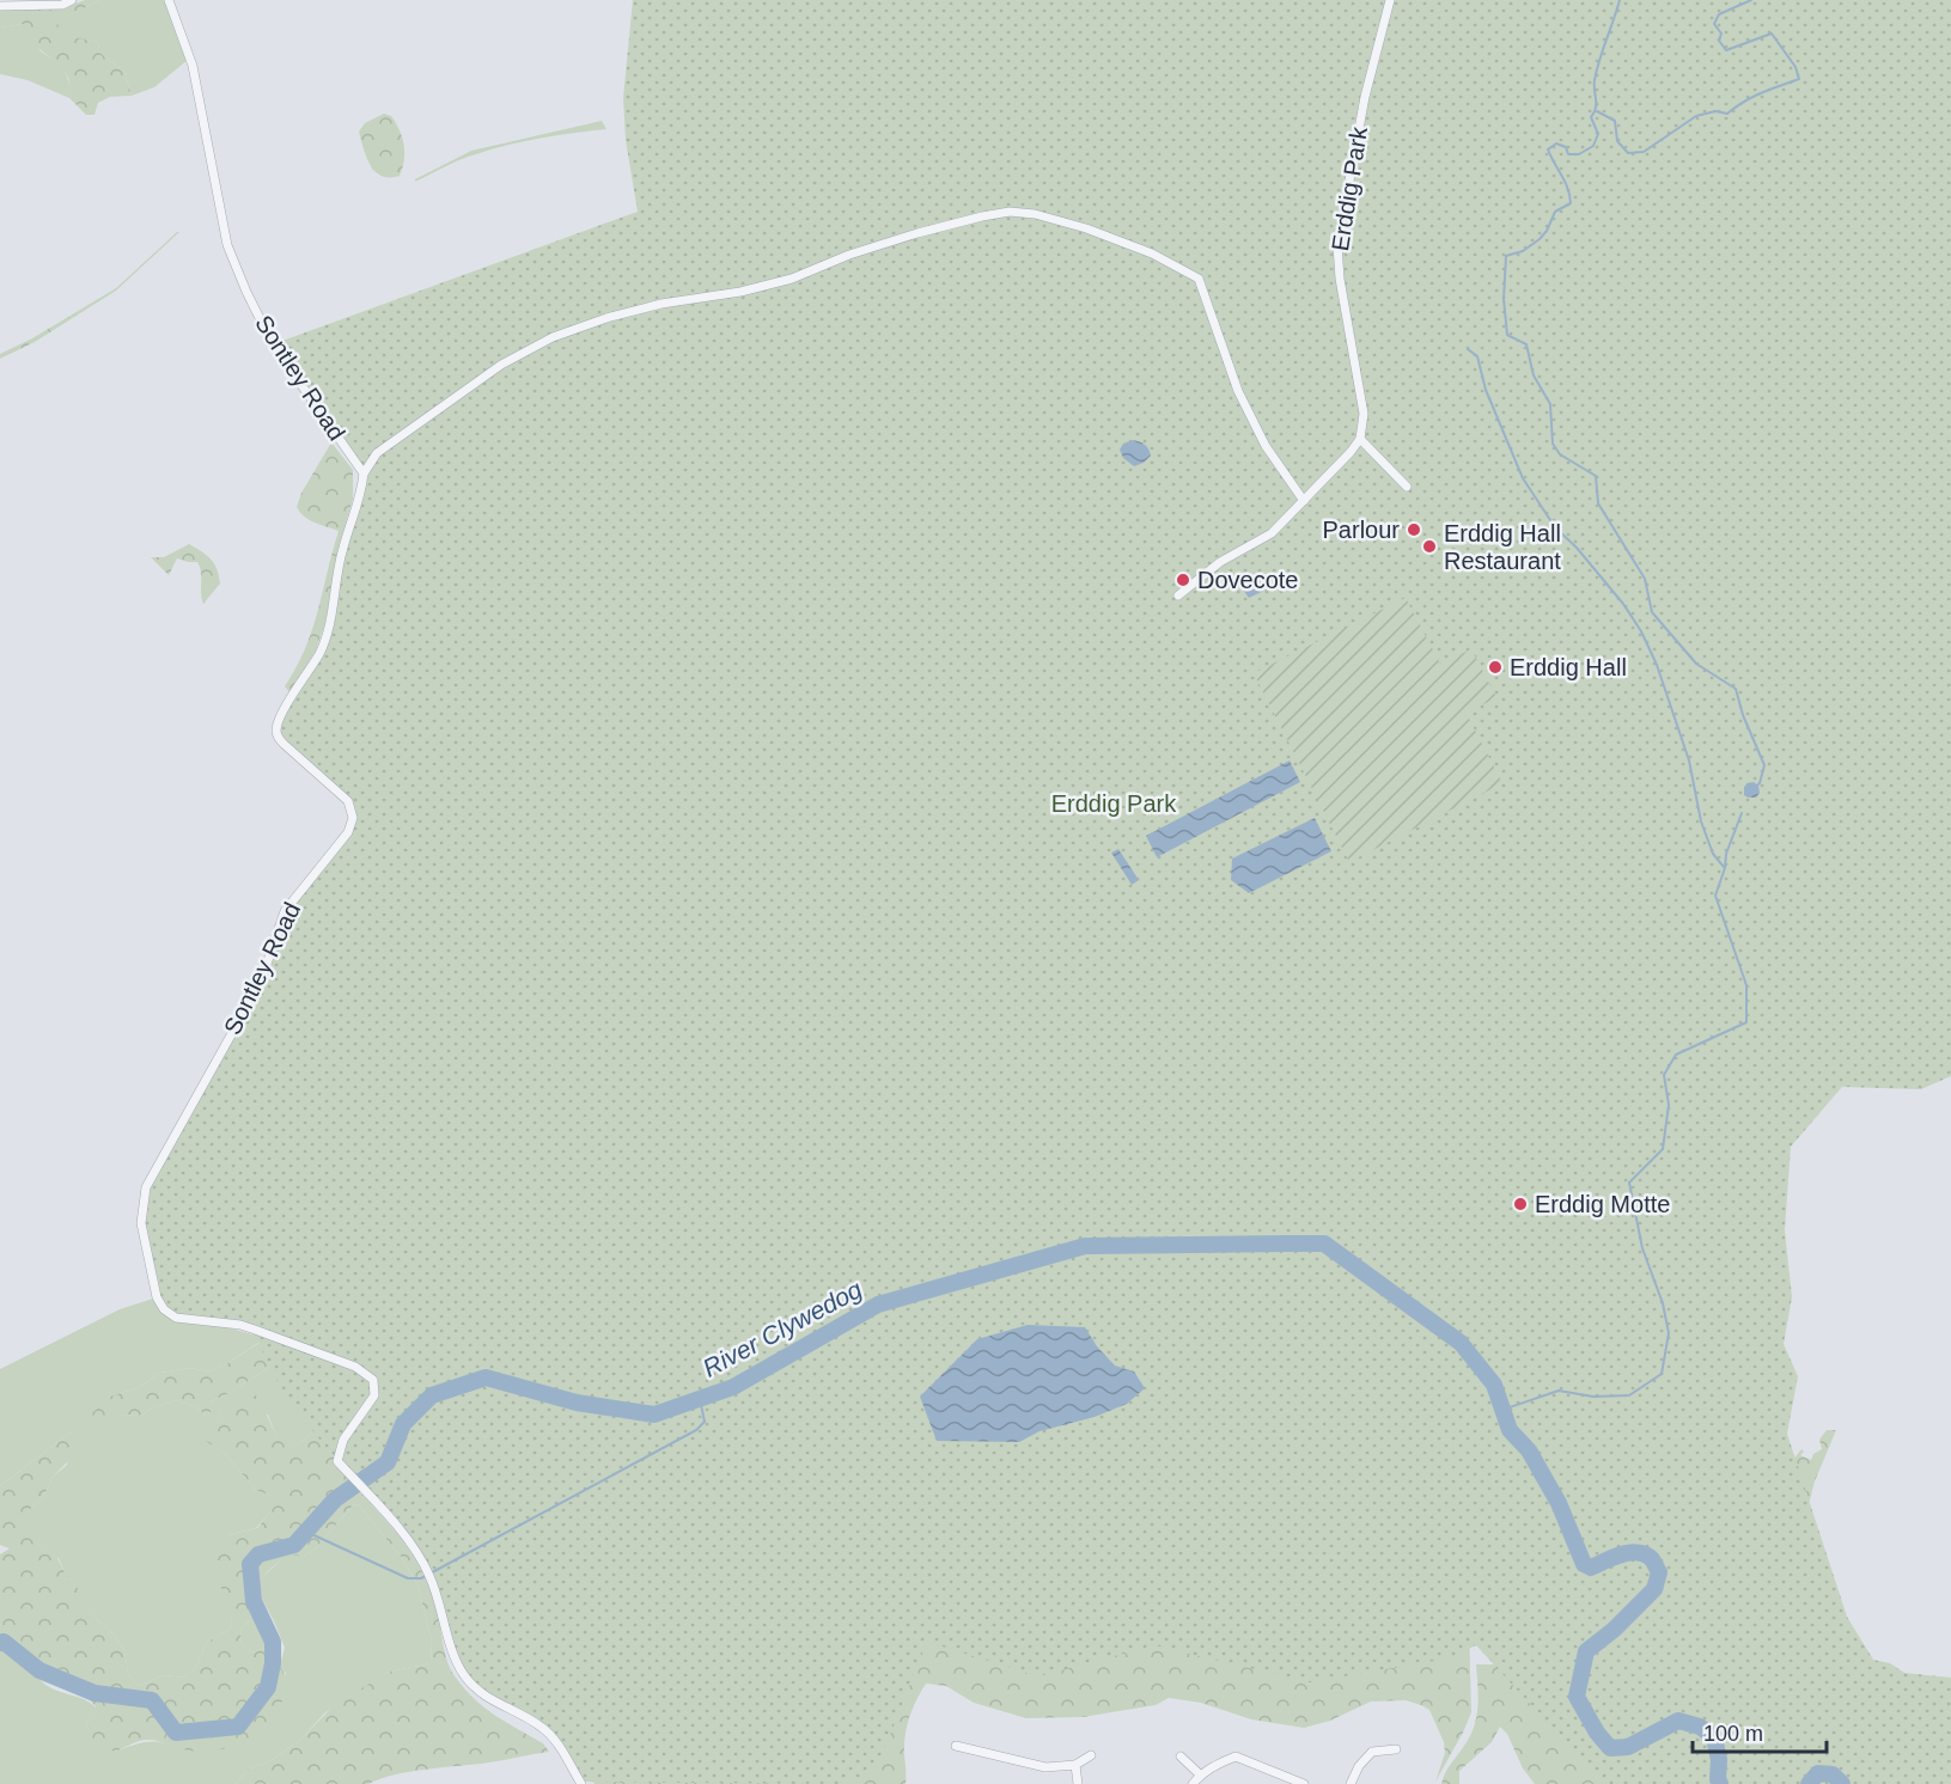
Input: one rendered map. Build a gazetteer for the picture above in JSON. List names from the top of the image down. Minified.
{"streets":{"street":["Erddig Park","Sontley Road"]},"water":["River Clywedog"],"parks":["Erddig Park"],"places":["Parlour","Erddig Hall Restaurant","Dovecote","Erddig Hall","Erddig Motte"],"scale_bar":"100 m"}
